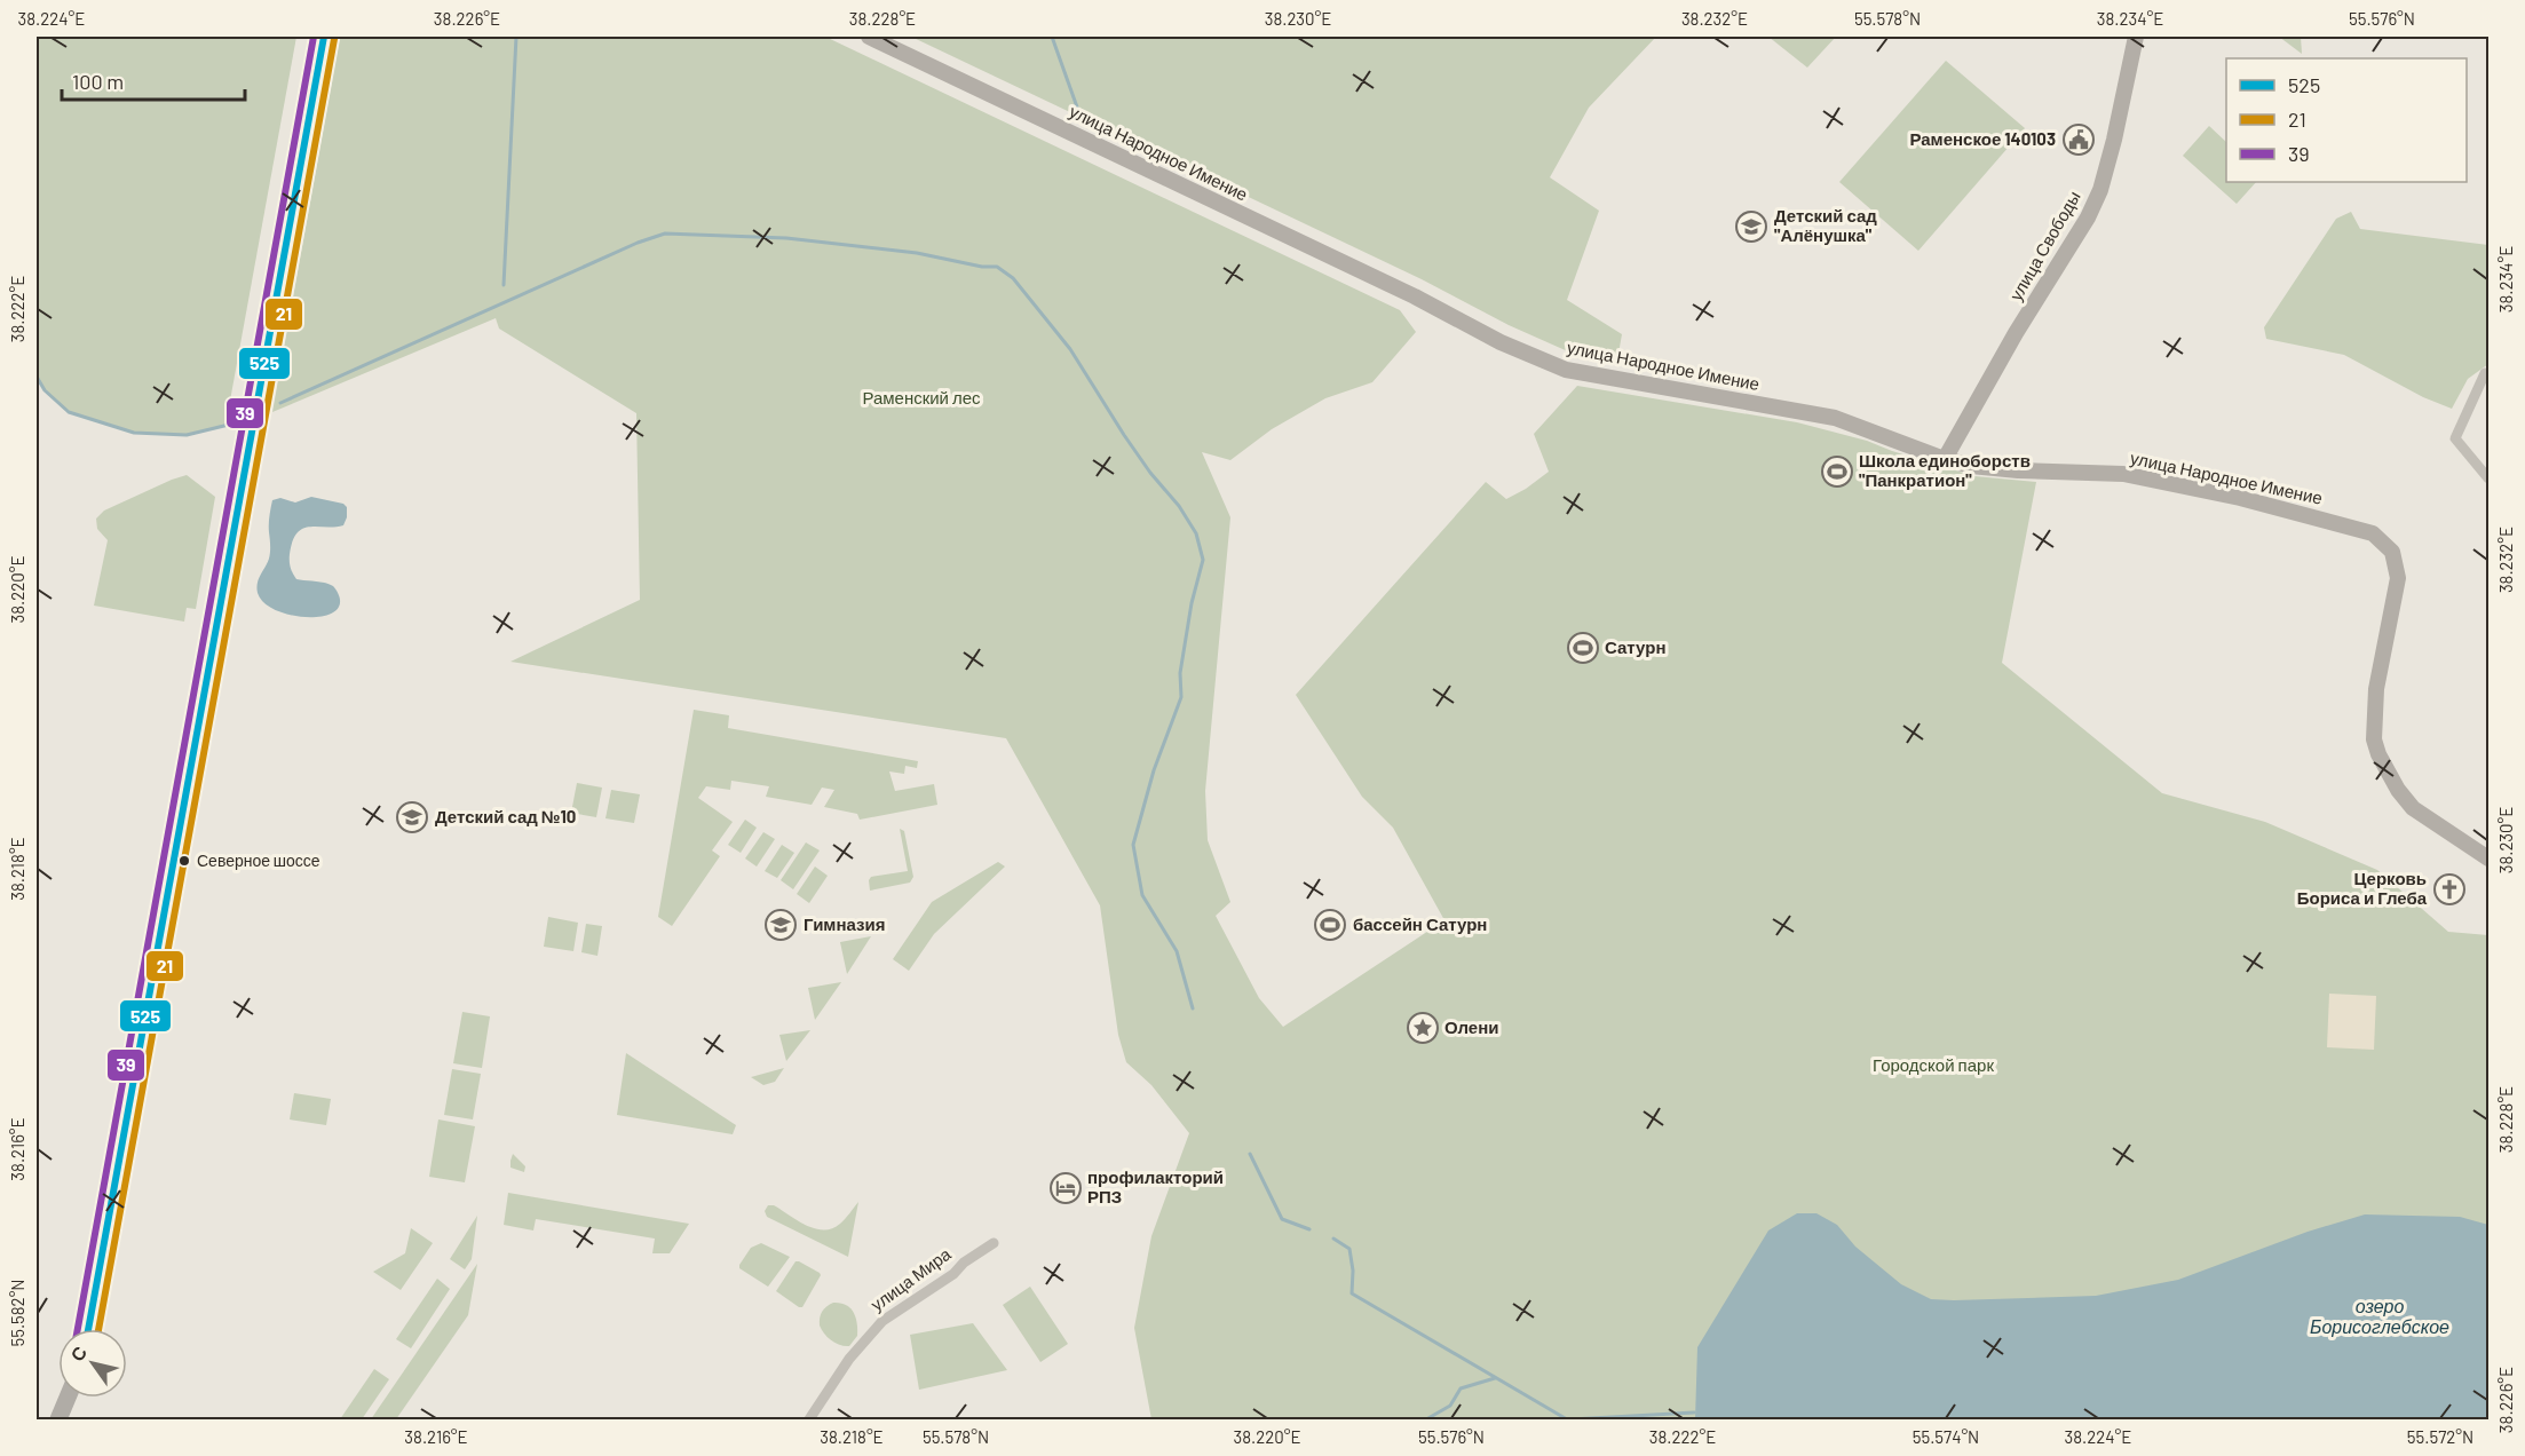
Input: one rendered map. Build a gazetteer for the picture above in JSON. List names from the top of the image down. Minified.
{"streets":{"street":["улица Народное Имение","улица Свободы","улица Мира"]},"crossings":[["улица Народное Имение","улица Свободы"]],"water":["озеро Борисоглебское"],"parks":["Раменский лес","Городской парк"],"places":{"public building":["Раменское 140103"],"school or university":["Детский сад \"Алёнушка\"","Детский сад №10","Гимназия"],"sports":["Школа единоборств \"Панкратион\"","Сатурн","бассейн Сатурн"],"other":["Северное шоссе"],"church":["Церковь Бориса и Глеба"],"place":["Олени"],"hotel":["профилакторий РПЗ"]},"lines":["transit line 525","transit line 39","transit line 21"],"legend":["525","21","39"],"scale_bar":"100 m","north":"top left","coordinates":["38.224°E","38.226°E","38.228°E","38.230°E","38.232°E","55.578°N","38.234°E","55.576°N","38.222°E","38.220°E","38.218°E","38.216°E","55.582°N","55.574°N","55.572°N"]}
